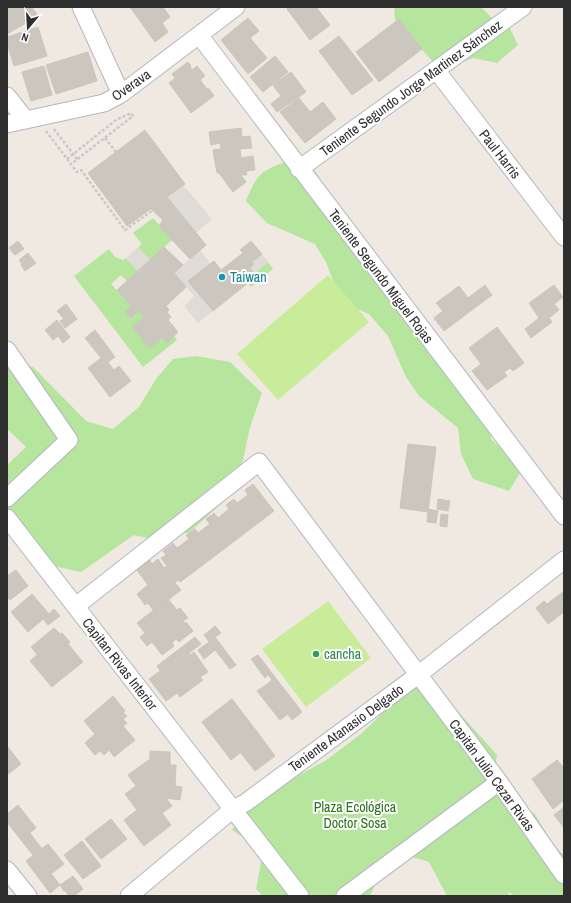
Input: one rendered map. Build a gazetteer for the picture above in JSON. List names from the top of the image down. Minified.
{"streets":{"street":["Overava","Teniente Segundo Jorge Martinez Sánchez","Paul Harris","Teniente Segundo Miguel Rojas","Capitan Rivas Interior","Teniente Atanasio Delgado","Capitán Julio Cezar Rivas"]},"crossings":[["Overava","Teniente Segundo Miguel Rojas"],["Teniente Segundo Jorge Martinez Sánchez","Paul Harris"],["Teniente Segundo Jorge Martinez Sánchez","Teniente Segundo Miguel Rojas"],["Capitan Rivas Interior","Teniente Atanasio Delgado"],["Capitan Rivas Interior","Capitán Julio Cezar Rivas"],["Teniente Atanasio Delgado","Capitán Julio Cezar Rivas"]],"parks":["Plaza Ecológica Doctor Sosa"],"places":["Taiwan","cancha"],"north":"bottom"}
